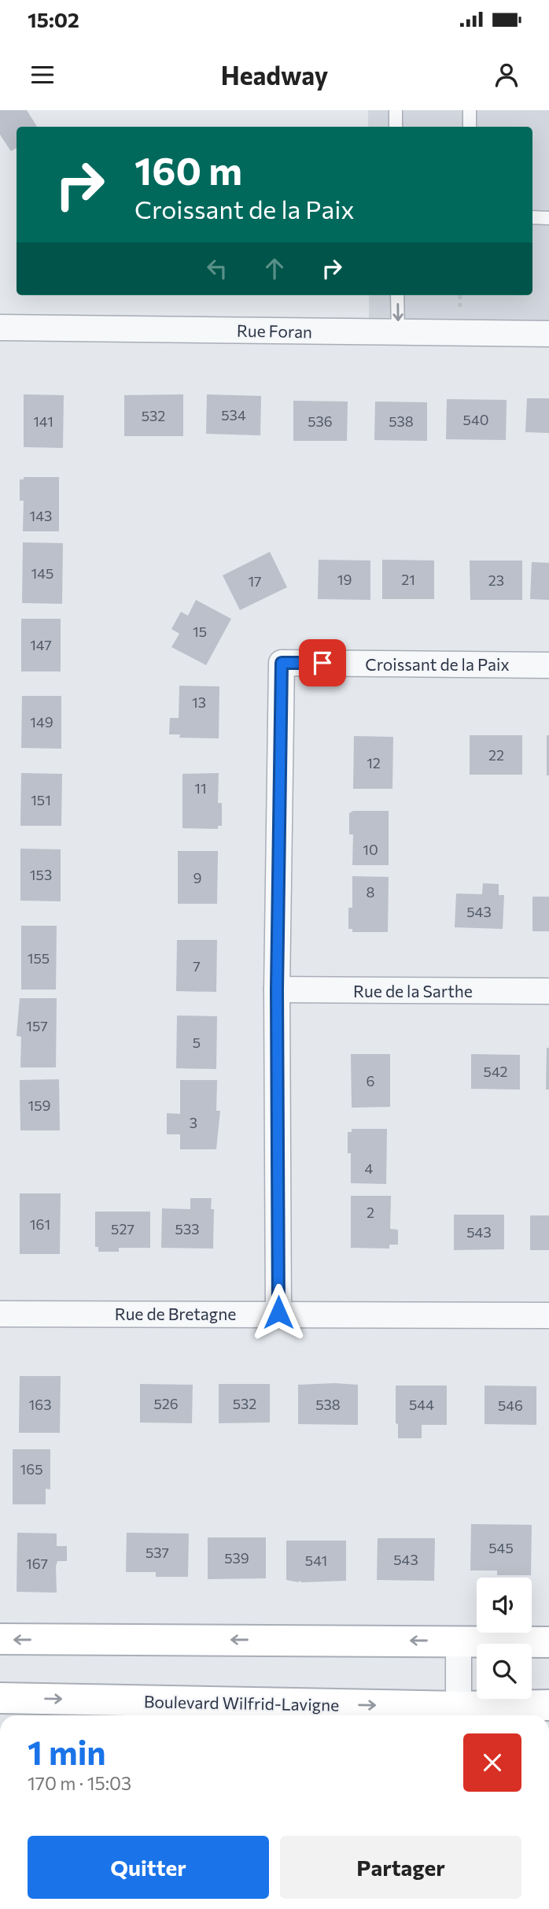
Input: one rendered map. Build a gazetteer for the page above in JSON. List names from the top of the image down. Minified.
{"streets":{"main road":["Boulevard Wilfrid-Lavigne"],"street":["Rue Foran","Croissant de la Paix","Rue de la Sarthe","Rue de Bretagne"]},"crossings":[["Croissant de la Paix","Rue de la Sarthe"],["Croissant de la Paix","Rue de Bretagne"]],"house_numbers":["534","532","540","141","536","538","143","145","19","21","23","17","15","147","13","149","22","12","11","151","10","153","9","8","543","155","7","157","5","542","6","159","3","4","2","161","527","533","543","526","532","163","538","544","546","165","545","537","539","543","541","167"],"page":{"status":"15:02","header":"Headway","turn":["160 m","Croissant de la Paix"],"heading":["1 min","170 m · 15:03"],"buttons":["Quitter","Partager"]}}
